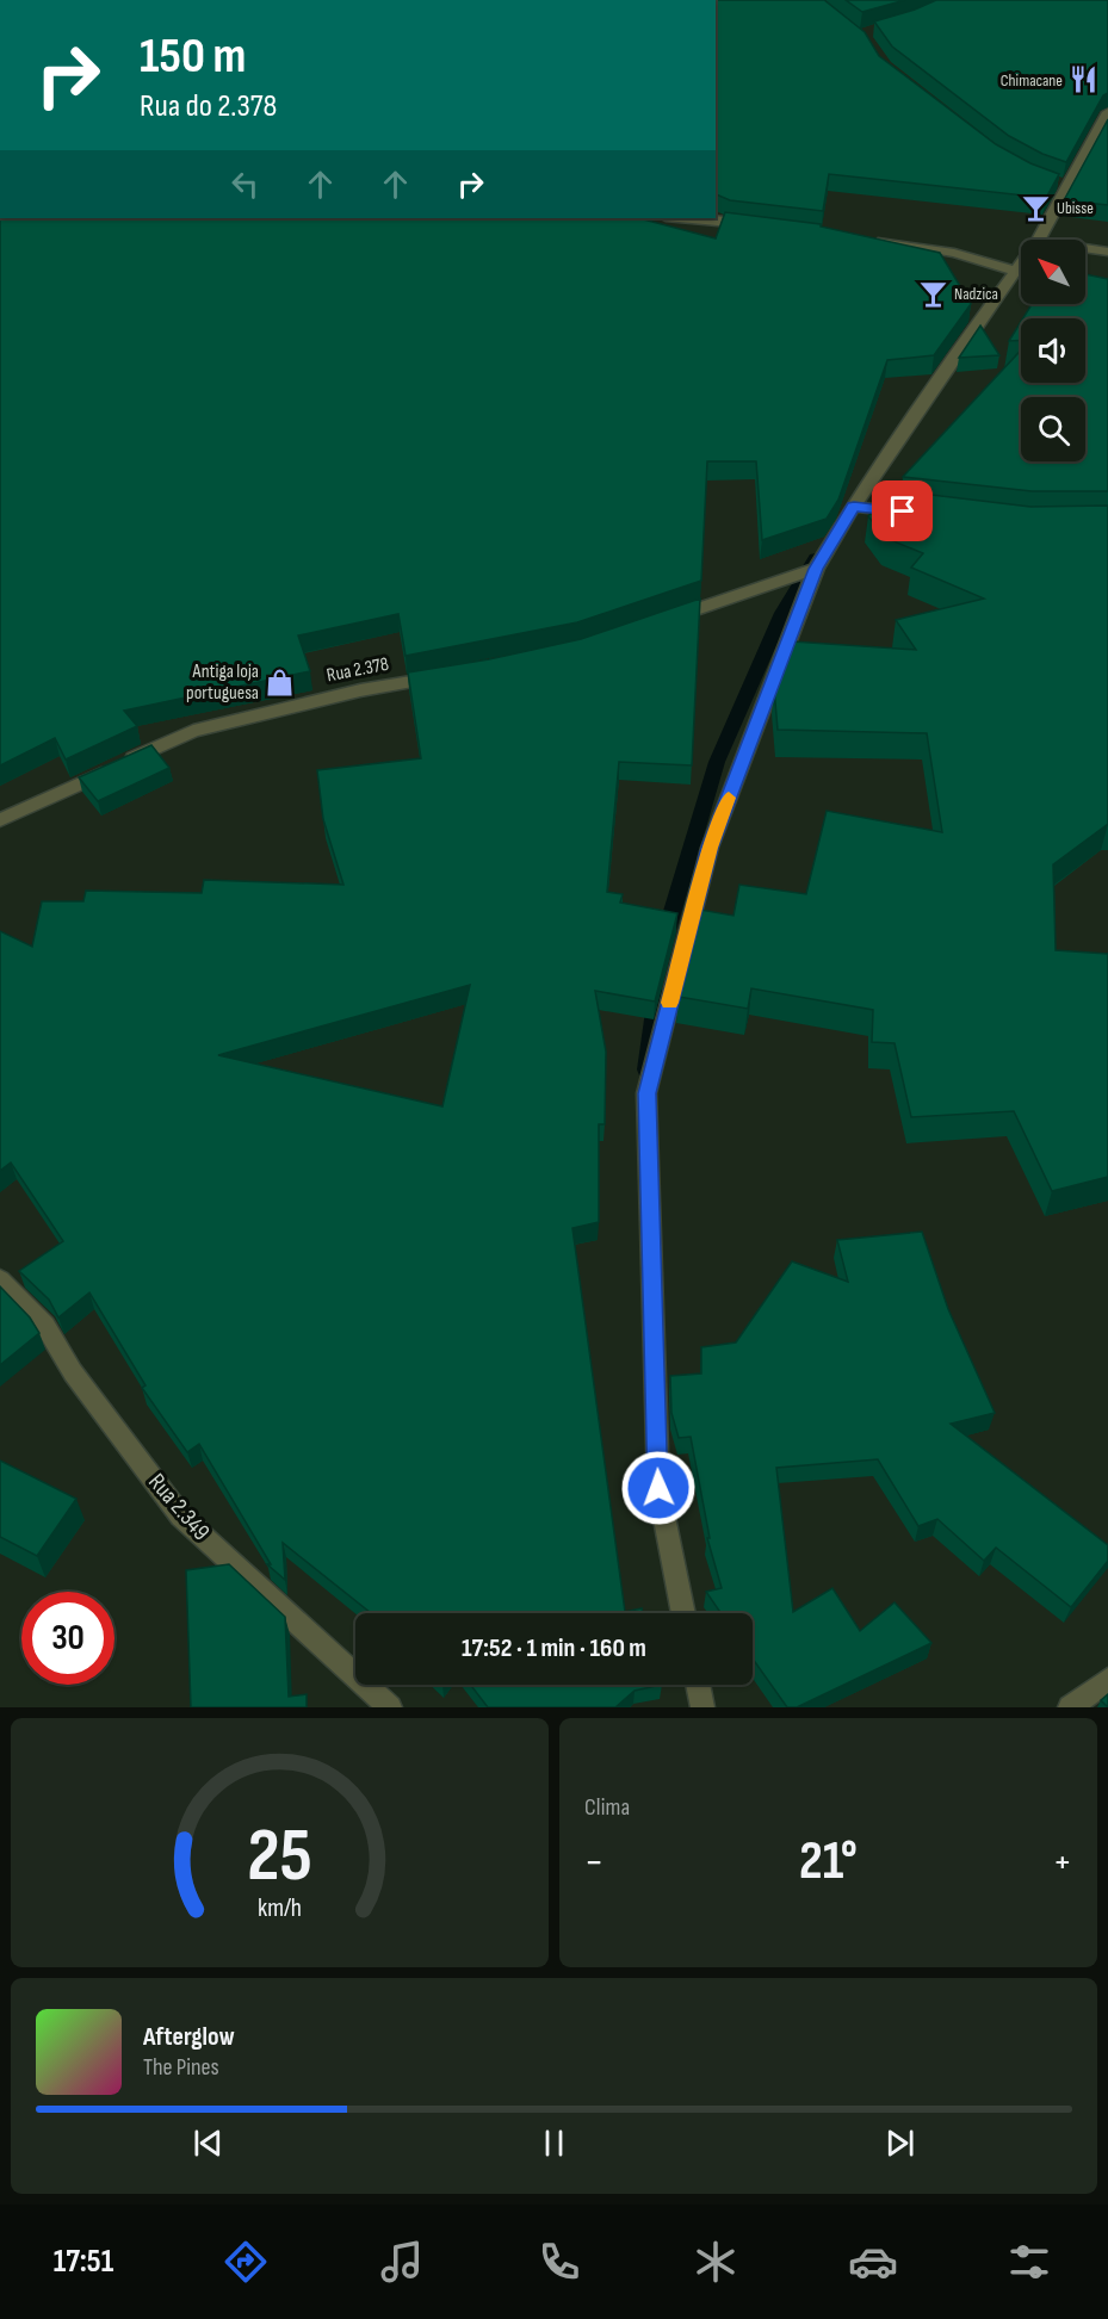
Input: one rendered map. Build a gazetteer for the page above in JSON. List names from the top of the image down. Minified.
{"streets":{"street":["Rua 2.378","Rua 2.349"]},"places":{"restaurant":["Chimacane"],"bar":["Ubisse","Nadzica"],"shop":["Antiga loja portuguesa"]},"north":"top left","page":{"turn":["150 m","Rua do 2.378"],"limit":"30","trip":"17:52 · 1 min · 160 m","tile":"Clima","heat":["−","21°","+"],"song":["Afterglow","The Pines"],"tabs":"17:51","gauge":["25","km/h"]}}
